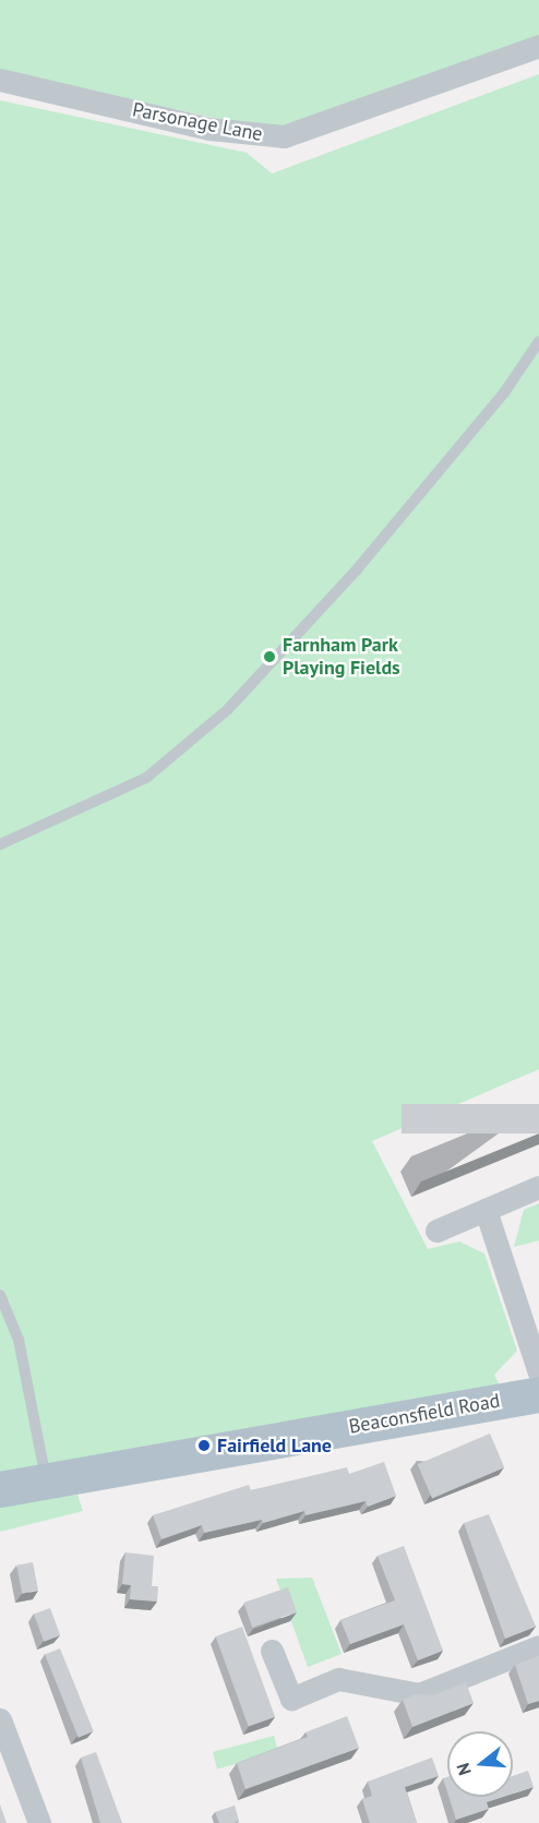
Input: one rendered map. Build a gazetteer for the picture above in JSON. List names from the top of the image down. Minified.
{"streets":{"main road":["Beaconsfield Road"],"street":["Parsonage Lane"]},"places":["Farnham Park Playing Fields","Fairfield Lane"],"north":"left"}
